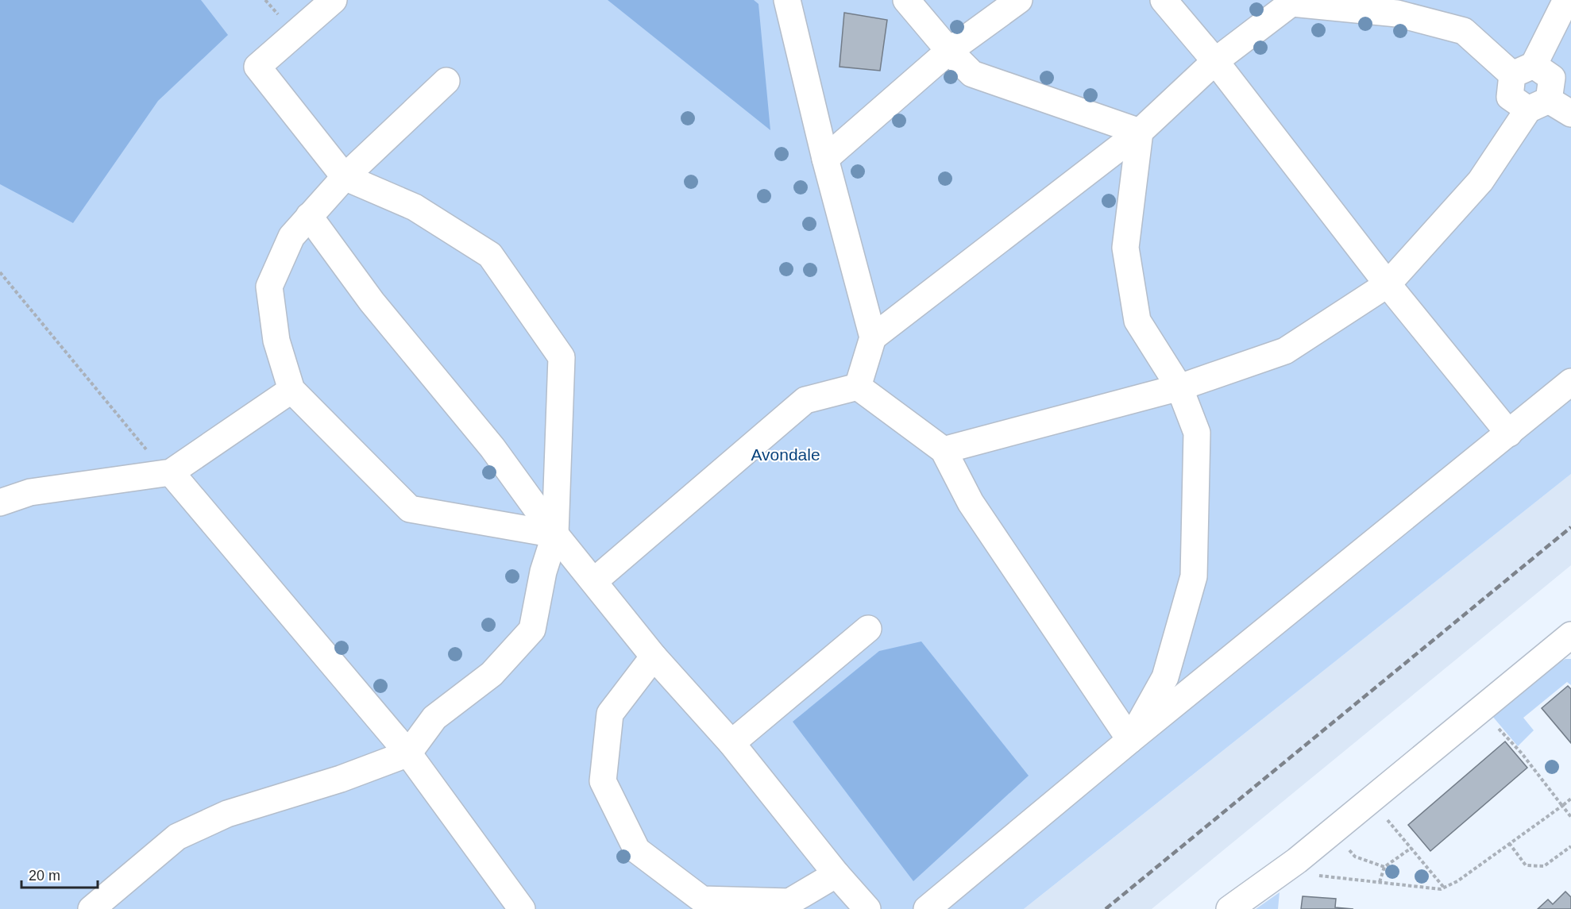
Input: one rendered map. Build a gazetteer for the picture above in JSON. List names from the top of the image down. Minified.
{"parks":["Avondale"],"scale_bar":"20 m"}
